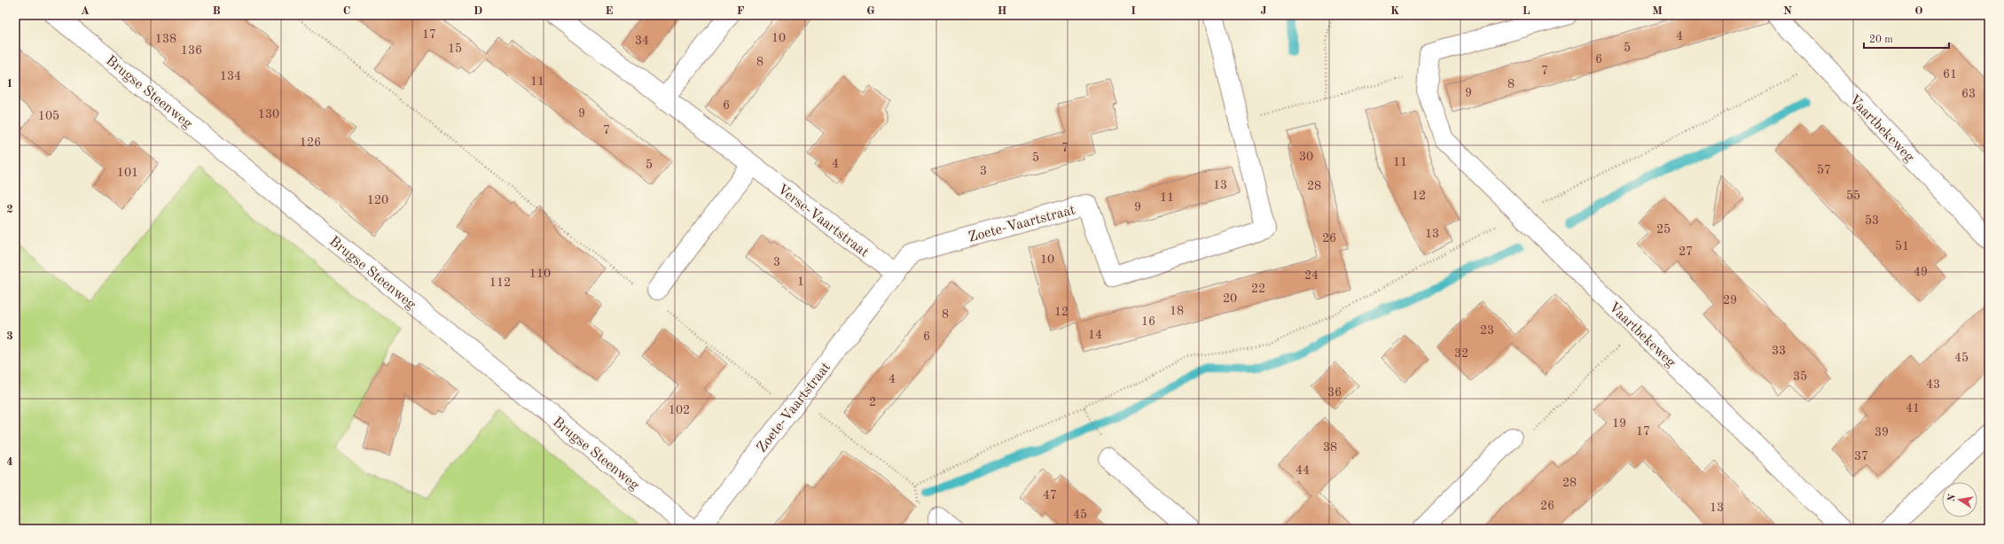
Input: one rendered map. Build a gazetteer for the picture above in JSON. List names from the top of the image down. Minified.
{"streets":{"street":["Brugse Steenweg","Vaartbekeweg","Verse-Vaartstraat","Zoete-Vaartstraat"]},"crossings":[["Verse-Vaartstraat","Zoete-Vaartstraat"]],"house_numbers":["17","4","10","138","34","5","15","136","6","8","7","61","134","11","8","9","63","6","9","130","105","7","126","7","30","5","11","4","5","57","3","101","13","28","12","55","11","120","9","53","25","13","26","51","27","10","3","49","110","24","1","112","22","20","29","18","12","8","16","23","14","6","33","32","45","35","4","43","36","2","41","102","19","17","39","38","37","44","28","47","26","13","45"],"scale_bar":"20 m","north":"left","grid":{"columns":["A","B","C","D","E","F","G","H","I","J","K","L","M","N","O"],"rows":["1","2","3","4"]}}
